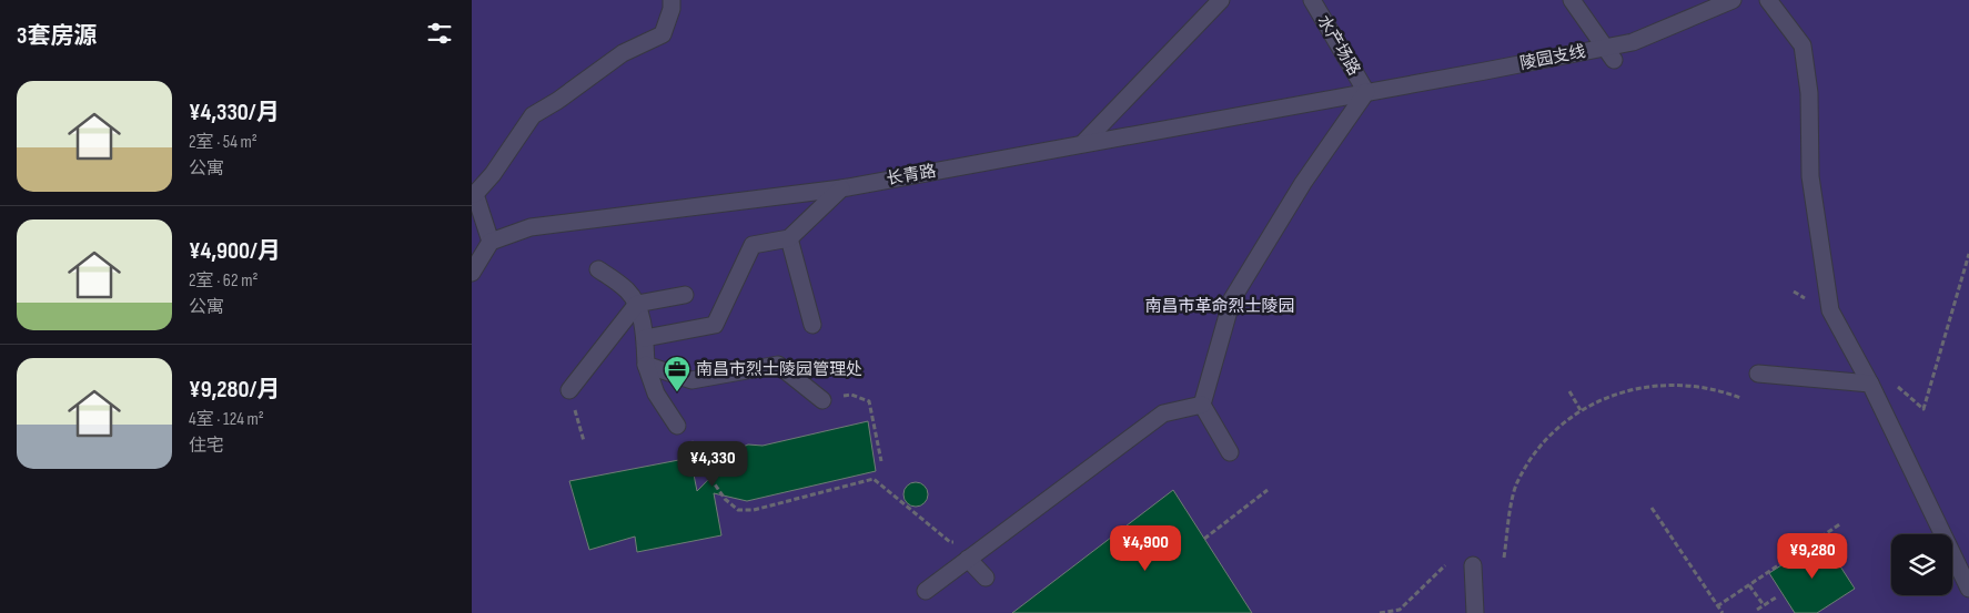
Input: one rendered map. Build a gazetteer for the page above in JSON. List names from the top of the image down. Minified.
{"streets":{"street":["水产场路","陵园支线","长青路"]},"crossings":[["水产场路","陵园支线"],["水产场路","长青路"],["陵园支线","长青路"]],"parks":["南昌市革命烈士陵园"],"places":{"office":["南昌市烈士陵园管理处"]},"page":{"heading":"3套房源","list":[{"name":"¥4,330/月","note":"2室 · 54 m² · 公寓"},{"name":"¥4,900/月","note":"2室 · 62 m² · 公寓"},{"name":"¥9,280/月","note":"4室 · 124 m² · 住宅"}],"price":["¥4,330","¥4,900","¥9,280"]}}
